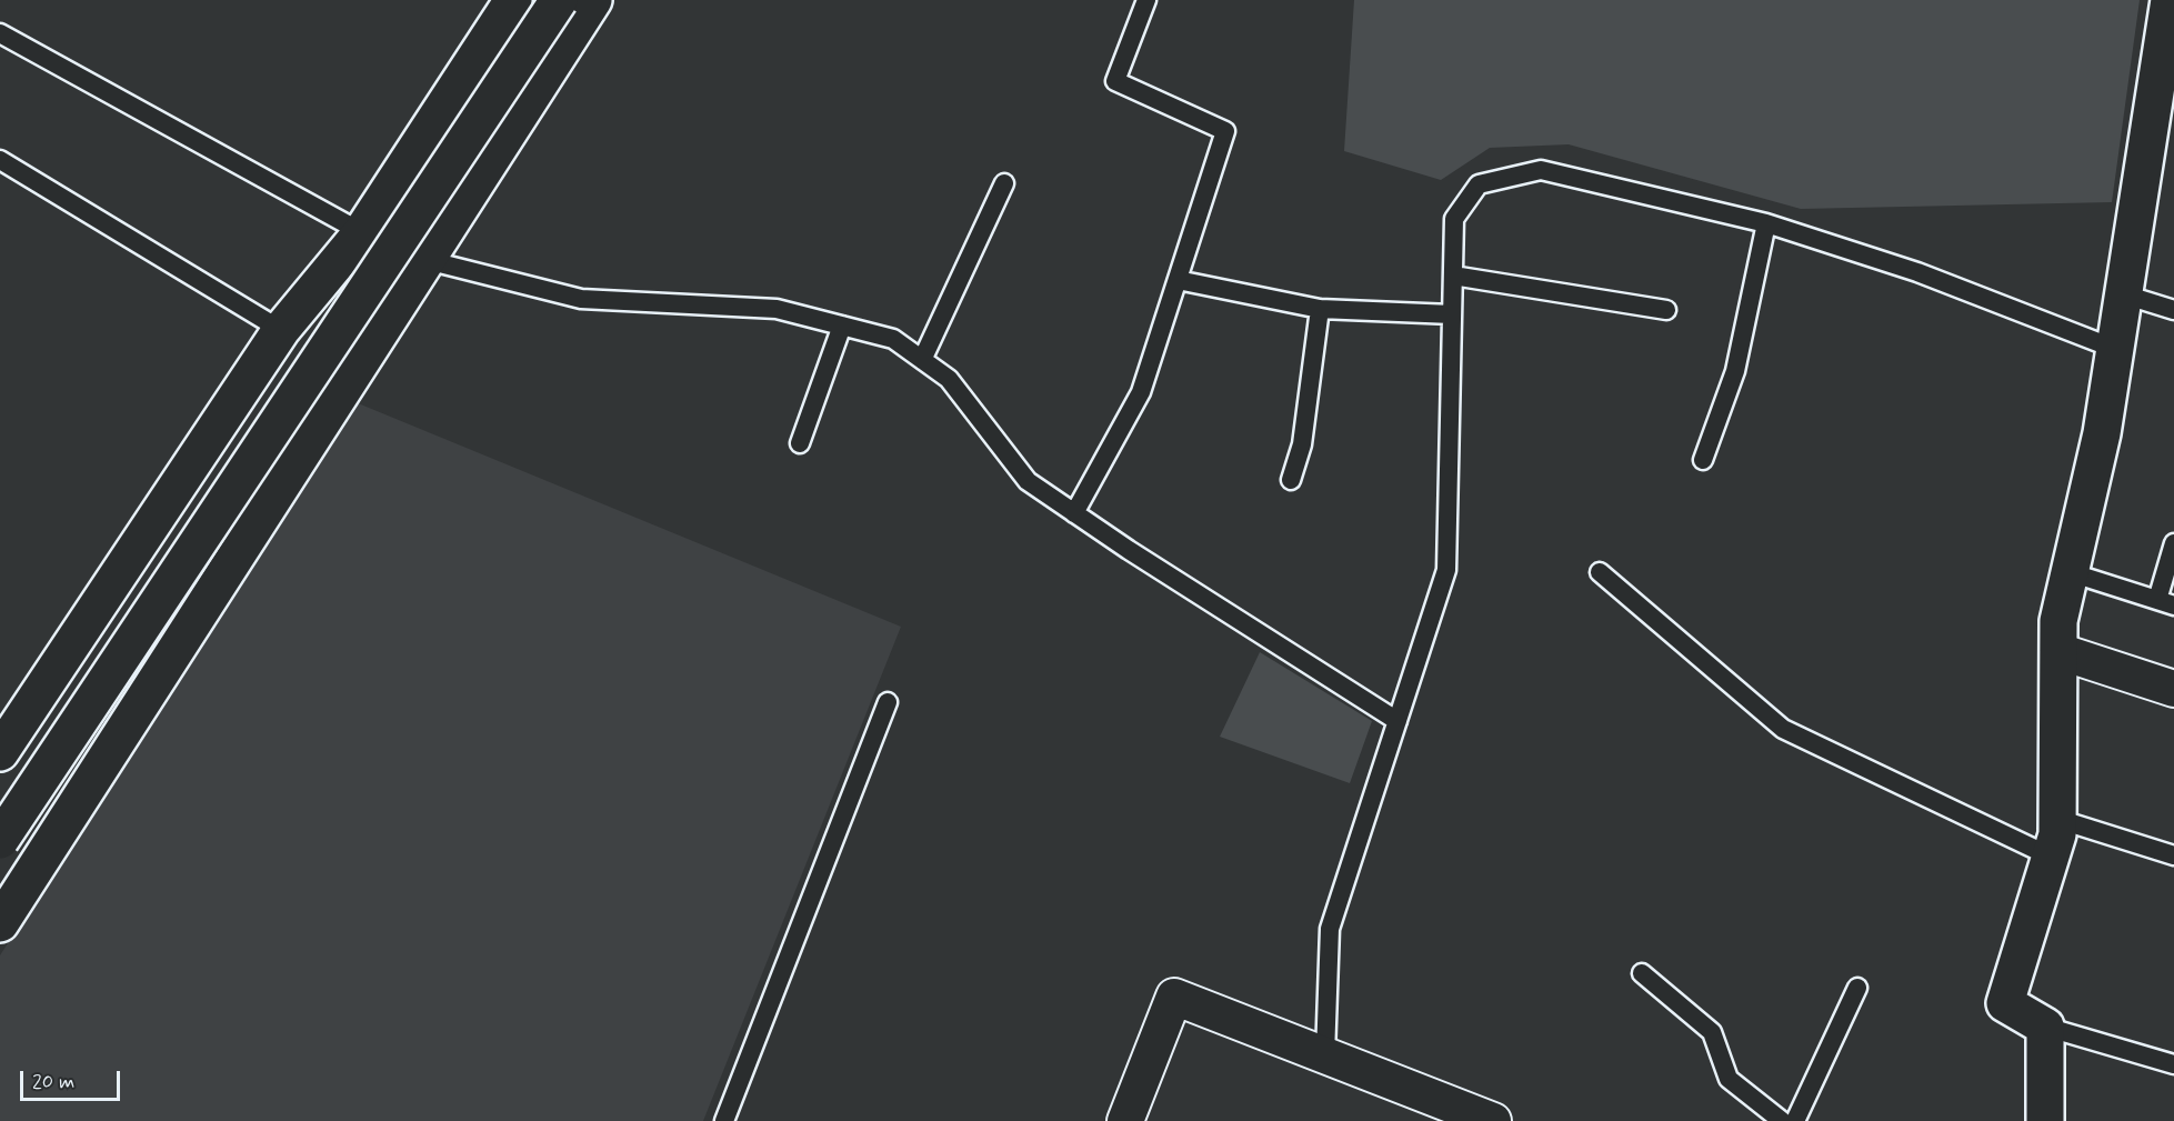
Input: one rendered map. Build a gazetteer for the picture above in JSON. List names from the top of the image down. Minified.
{"scale_bar":"20 m"}
